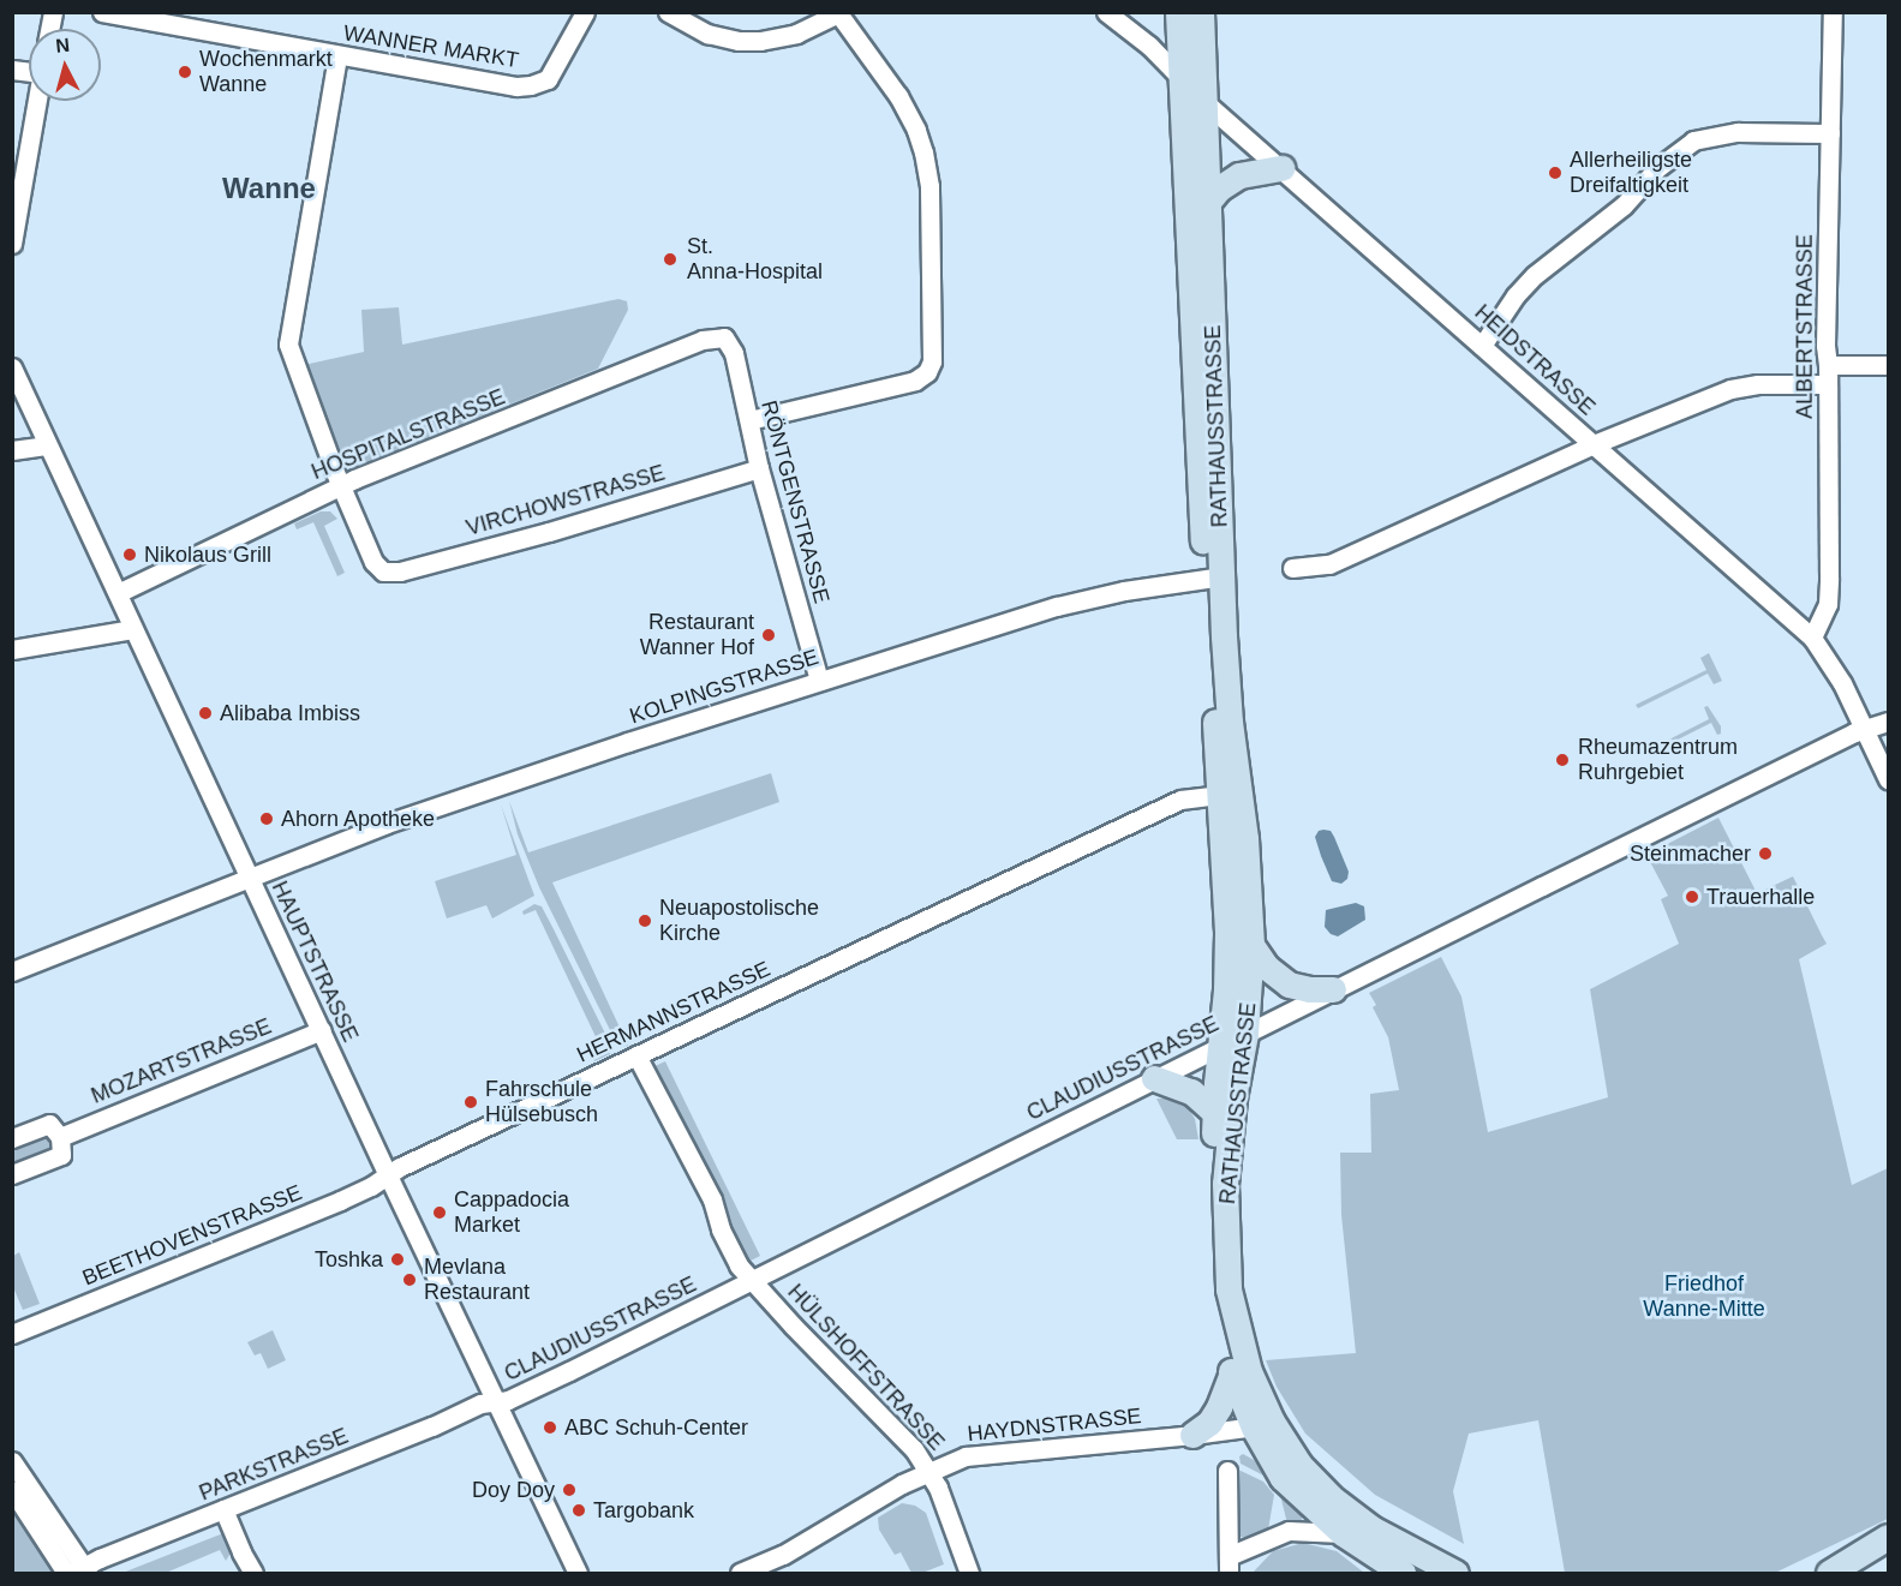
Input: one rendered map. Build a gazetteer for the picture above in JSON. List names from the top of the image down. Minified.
{"streets":{"street":["WANNER MARKT","ALBERTSTRASSE","HEIDSTRASSE","RATHAUSSTRASSE","HOSPITALSTRASSE","VIRCHOWSTRASSE","RÖNTGENSTRASSE","KOLPINGSTRASSE","HAUPTSTRASSE","HERMANNSTRASSE","MOZARTSTRASSE","CLAUDIUSSTRASSE","BEETHOVENSTRASSE","HÜLSHOFFSTRASSE","HAYDNSTRASSE","PARKSTRASSE"]},"crossings":[["ALBERTSTRASSE","HEIDSTRASSE"],["HEIDSTRASSE","RATHAUSSTRASSE"],["HEIDSTRASSE","CLAUDIUSSTRASSE"],["RATHAUSSTRASSE","KOLPINGSTRASSE"],["RATHAUSSTRASSE","HERMANNSTRASSE"],["RATHAUSSTRASSE","CLAUDIUSSTRASSE"],["RATHAUSSTRASSE","HAYDNSTRASSE"],["HOSPITALSTRASSE","VIRCHOWSTRASSE"],["HOSPITALSTRASSE","RÖNTGENSTRASSE"],["HOSPITALSTRASSE","HAUPTSTRASSE"],["VIRCHOWSTRASSE","RÖNTGENSTRASSE"],["RÖNTGENSTRASSE","KOLPINGSTRASSE"],["KOLPINGSTRASSE","HAUPTSTRASSE"],["HAUPTSTRASSE","HERMANNSTRASSE"],["HAUPTSTRASSE","MOZARTSTRASSE"],["HAUPTSTRASSE","CLAUDIUSSTRASSE"],["HAUPTSTRASSE","BEETHOVENSTRASSE"],["HAUPTSTRASSE","PARKSTRASSE"],["HERMANNSTRASSE","BEETHOVENSTRASSE"],["HERMANNSTRASSE","HÜLSHOFFSTRASSE"],["CLAUDIUSSTRASSE","HÜLSHOFFSTRASSE"],["CLAUDIUSSTRASSE","PARKSTRASSE"],["HÜLSHOFFSTRASSE","HAYDNSTRASSE"]],"districts":["Wanne"],"parks":["Friedhof Wanne-Mitte"],"places":["Wochenmarkt Wanne","Allerheiligste Dreifaltigkeit","St. Anna-Hospital","Nikolaus Grill","Restaurant Wanner Hof","Alibaba Imbiss","Rheumazentrum Ruhrgebiet","Ahorn Apotheke","Steinmacher","Trauerhalle","Neuapostolische Kirche","Fahrschule Hülsebusch","Cappadocia Market","Toshka","Mevlana Restaurant","ABC Schuh-Center","Doy Doy","Targobank"],"north":"top"}
